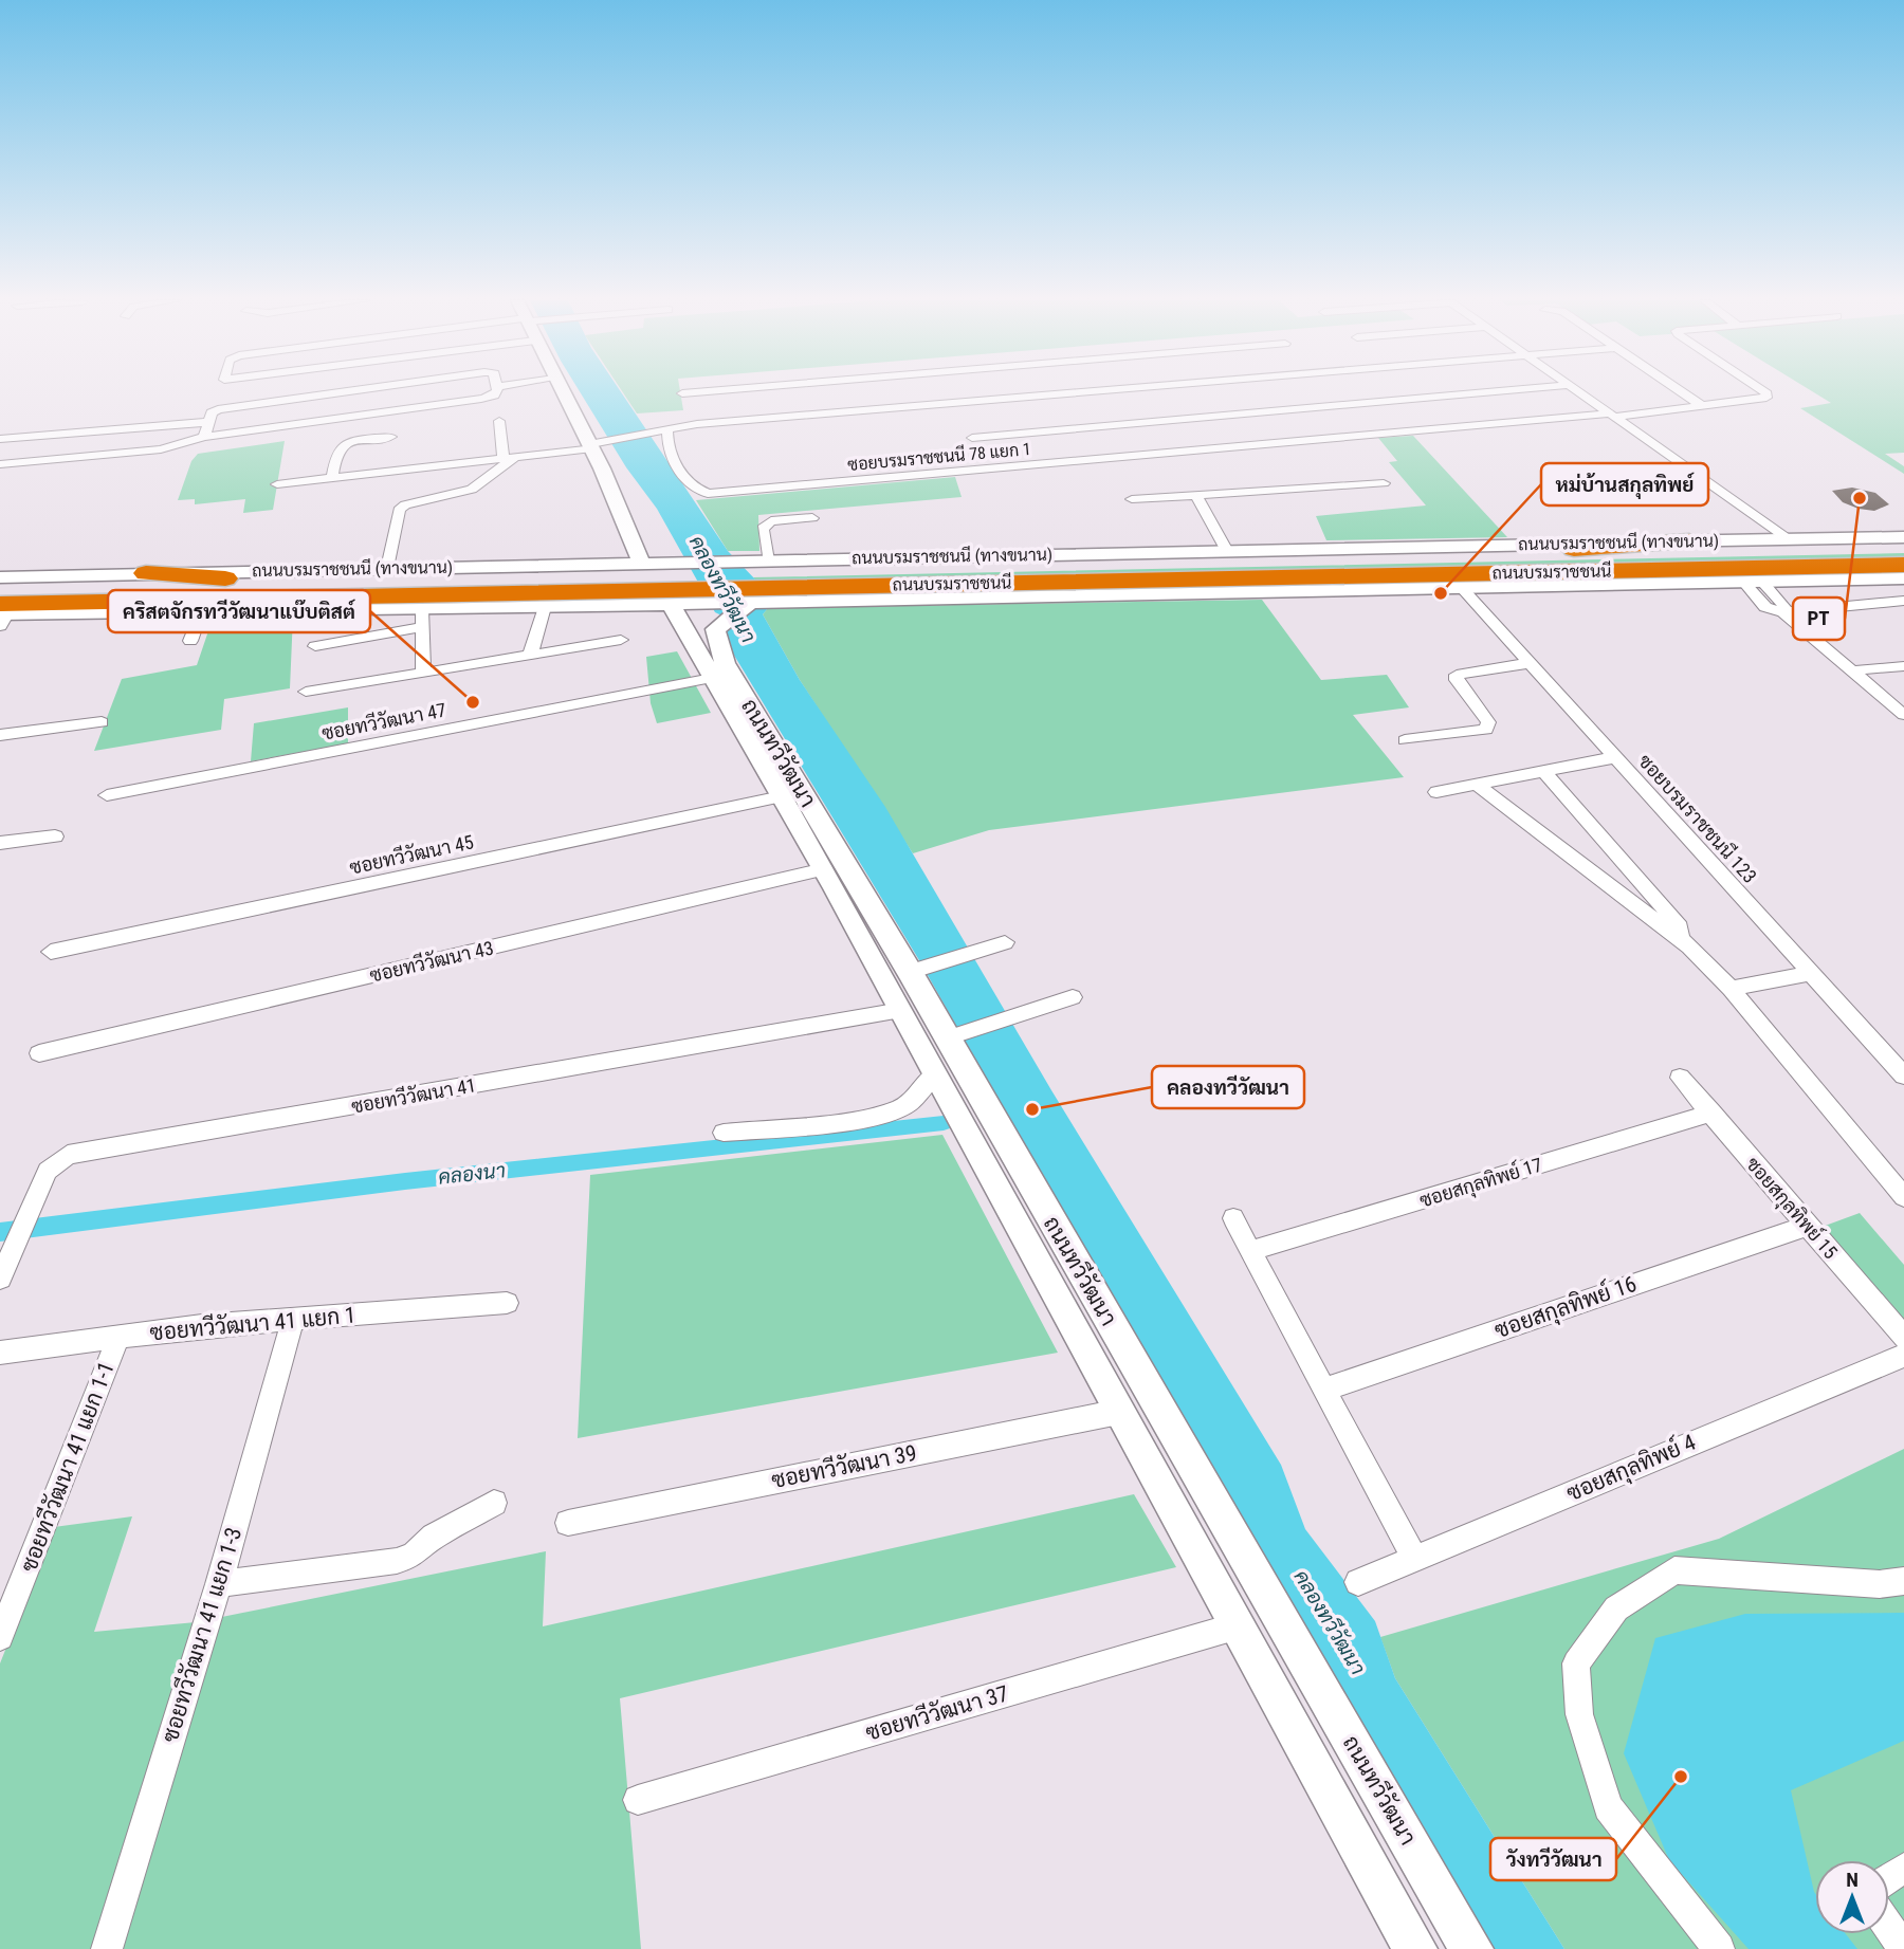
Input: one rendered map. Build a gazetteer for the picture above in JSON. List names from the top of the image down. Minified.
{"streets":{"highway":["ถนนบรมราชชนนี"],"main road":["ถนนบรมราชชนนี (ทางขนาน)","ถนนทวีวัฒนา"],"street":["ซอยบรมราชชนนี 78 แยก 1","ซอยทวีวัฒนา 47","ซอยบรมราชชนนี 123","ซอยทวีวัฒนา 45","ซอยทวีวัฒนา 43","ซอยทวีวัฒนา 41","ซอยสกุลทิพย์ 17","ซอยสกุลทิพย์ 15","ซอยสกุลทิพย์ 16","ซอยทวีวัฒนา 41 แยก 1","ซอยทวีวัฒนา 41 แยก 1-1","ซอยทวีวัฒนา 39","ซอยสกุลทิพย์ 4","ซอยทวีวัฒนา 41 แยก 1-3","ซอยทวีวัฒนา 37"]},"crossings":[["ถนนบรมราชชนนี (ทางขนาน)","ถนนบรมราชชนนี"],["ถนนบรมราชชนนี (ทางขนาน)","ถนนทวีวัฒนา"],["ถนนบรมราชชนนี (ทางขนาน)","ซอยบรมราชชนนี 123"],["ถนนบรมราชชนนี","ถนนทวีวัฒนา"],["ซอยทวีวัฒนา 47","ถนนทวีวัฒนา"],["ถนนทวีวัฒนา","ซอยทวีวัฒนา 45"],["ถนนทวีวัฒนา","ซอยทวีวัฒนา 43"],["ถนนทวีวัฒนา","ซอยทวีวัฒนา 41"],["ถนนทวีวัฒนา","ซอยทวีวัฒนา 39"],["ถนนทวีวัฒนา","ซอยทวีวัฒนา 37"],["ซอยสกุลทิพย์ 17","ซอยสกุลทิพย์ 15"],["ซอยสกุลทิพย์ 15","ซอยสกุลทิพย์ 16"],["ซอยทวีวัฒนา 41 แยก 1","ซอยทวีวัฒนา 41 แยก 1-1"],["ซอยทวีวัฒนา 41 แยก 1","ซอยทวีวัฒนา 41 แยก 1-3"]],"water":["คลองทวีวัฒนา","คลองนา"],"places":["PT","หม่บ้านสกุลทิพย์","คริสตจักรทวีวัฒนาแบ๊บติสต์","คลองทวีวัฒนา","วังทวีวัฒนา"],"north":"top"}
